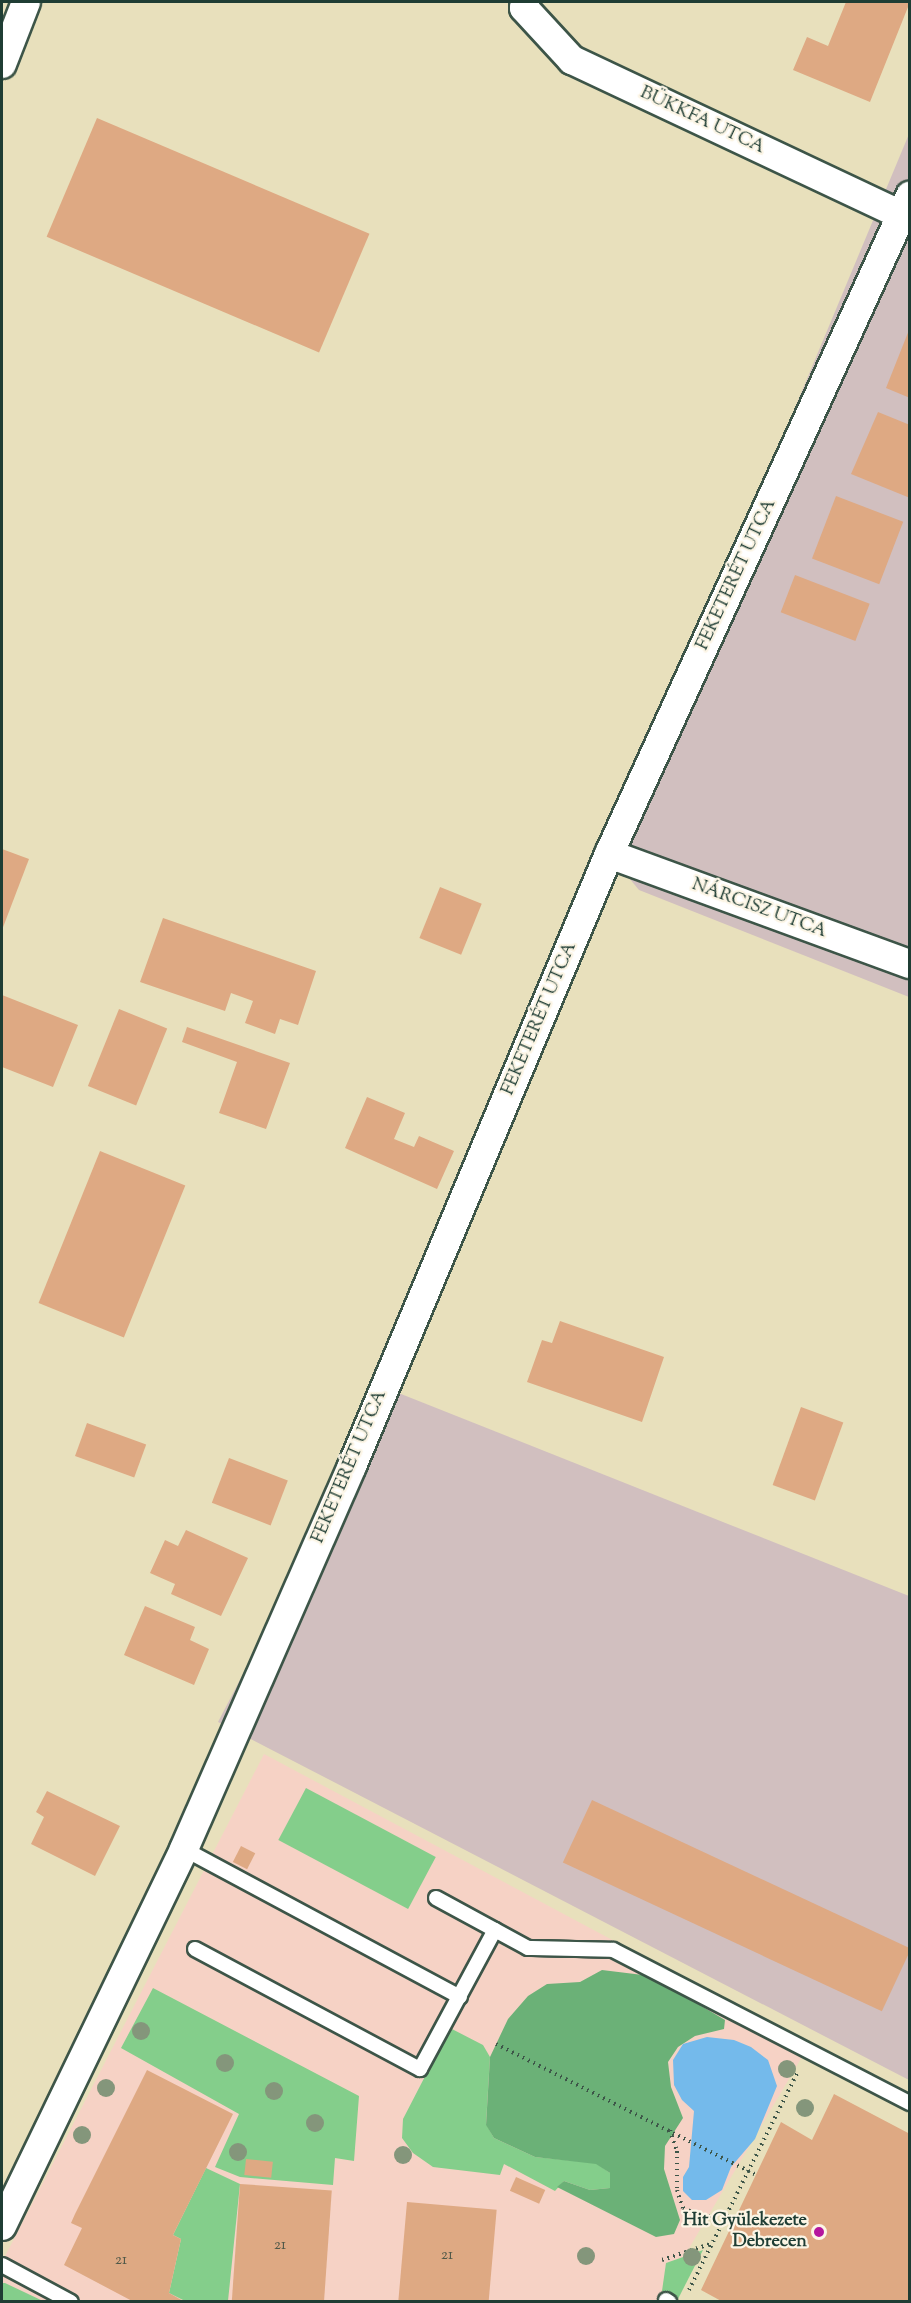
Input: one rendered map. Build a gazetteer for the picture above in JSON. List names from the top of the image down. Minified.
{"streets":{"street":["BÜKKFA UTCA","FEKETERÉT UTCA","NÁRCISZ UTCA"]},"crossings":[["BÜKKFA UTCA","FEKETERÉT UTCA"],["FEKETERÉT UTCA","NÁRCISZ UTCA"]],"places":["Hit Gyülekezete Debrecen"],"house_numbers":["21","21","21"]}
